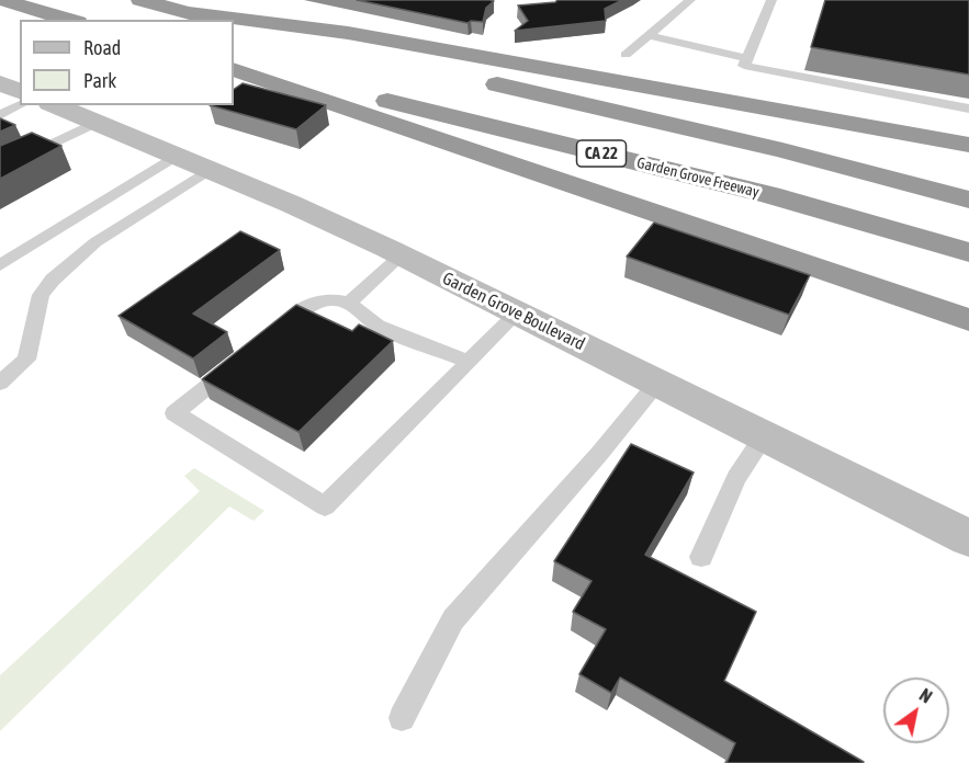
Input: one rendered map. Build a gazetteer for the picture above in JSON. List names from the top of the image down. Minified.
{"streets":{"highway":["CA 22","Garden Grove Freeway"],"main road":["Garden Grove Boulevard"]},"legend":["Road","Park"],"north":"top right"}
